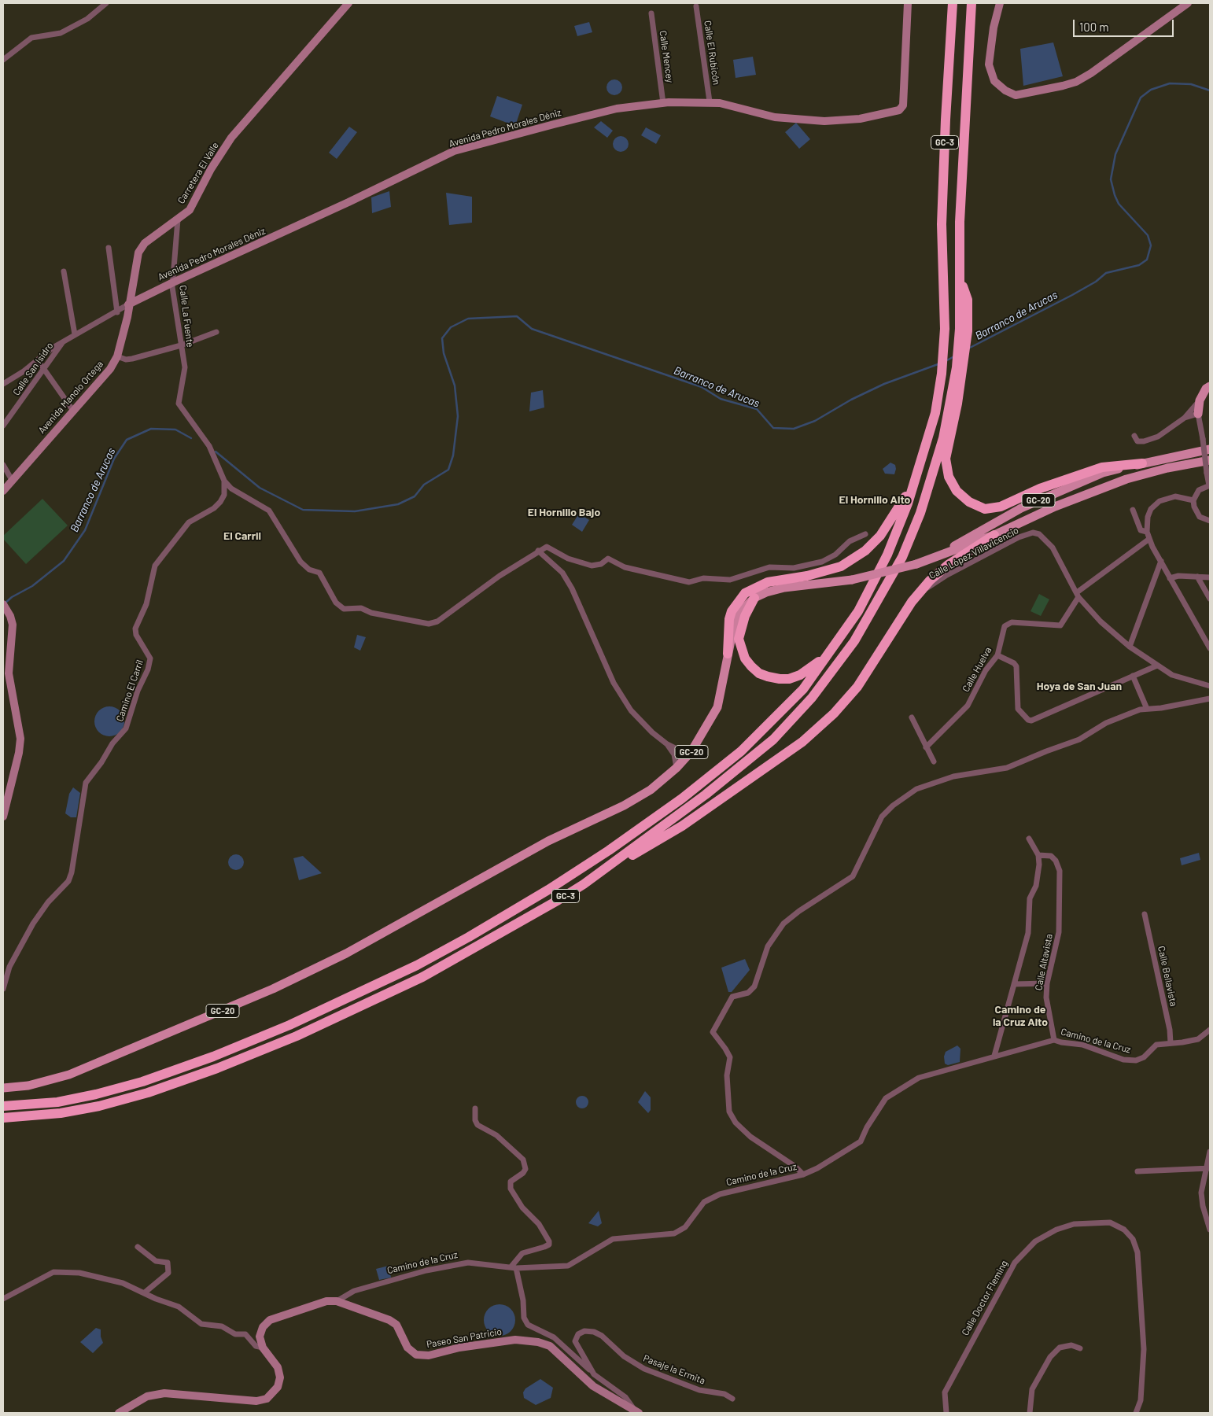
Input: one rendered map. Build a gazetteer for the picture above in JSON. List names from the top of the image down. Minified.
{"streets":{"highway":["GC-3"],"main road":["GC-20"],"street":["Calle El Rubicón","Calle Mencey","Avenida Pedro Morales Déniz","Carretera El Valle","Calle La Fuente","Calle San Isidro","Avenida Manolo Ortega","Calle López Villavicencio","Calle Huelva","Camino El Carril","Calle Altavista","Calle Bellavista","Camino de la Cruz","Calle Doctor Fleming","Paseo San Patricio","Pasaje la Ermita"]},"crossings":[["Calle El Rubicón","Avenida Pedro Morales Déniz"],["Calle Mencey","Avenida Pedro Morales Déniz"],["Avenida Pedro Morales Déniz","Carretera El Valle"],["Avenida Pedro Morales Déniz","Calle La Fuente"],["Avenida Pedro Morales Déniz","Avenida Manolo Ortega"],["Carretera El Valle","Calle La Fuente"],["Carretera El Valle","Avenida Manolo Ortega"],["Calle La Fuente","Camino El Carril"],["Calle López Villavicencio","Calle Huelva"],["Calle Altavista","Camino de la Cruz"],["Calle Bellavista","Camino de la Cruz"],["Camino de la Cruz","Paseo San Patricio"],["Paseo San Patricio","Pasaje la Ermita"]],"districts":["El Hornillo Alto","El Hornillo Bajo","El Carril","Hoya de San Juan","Camino de la Cruz Alto"],"water":["Barranco de Arucas"],"scale_bar":"100 m"}
